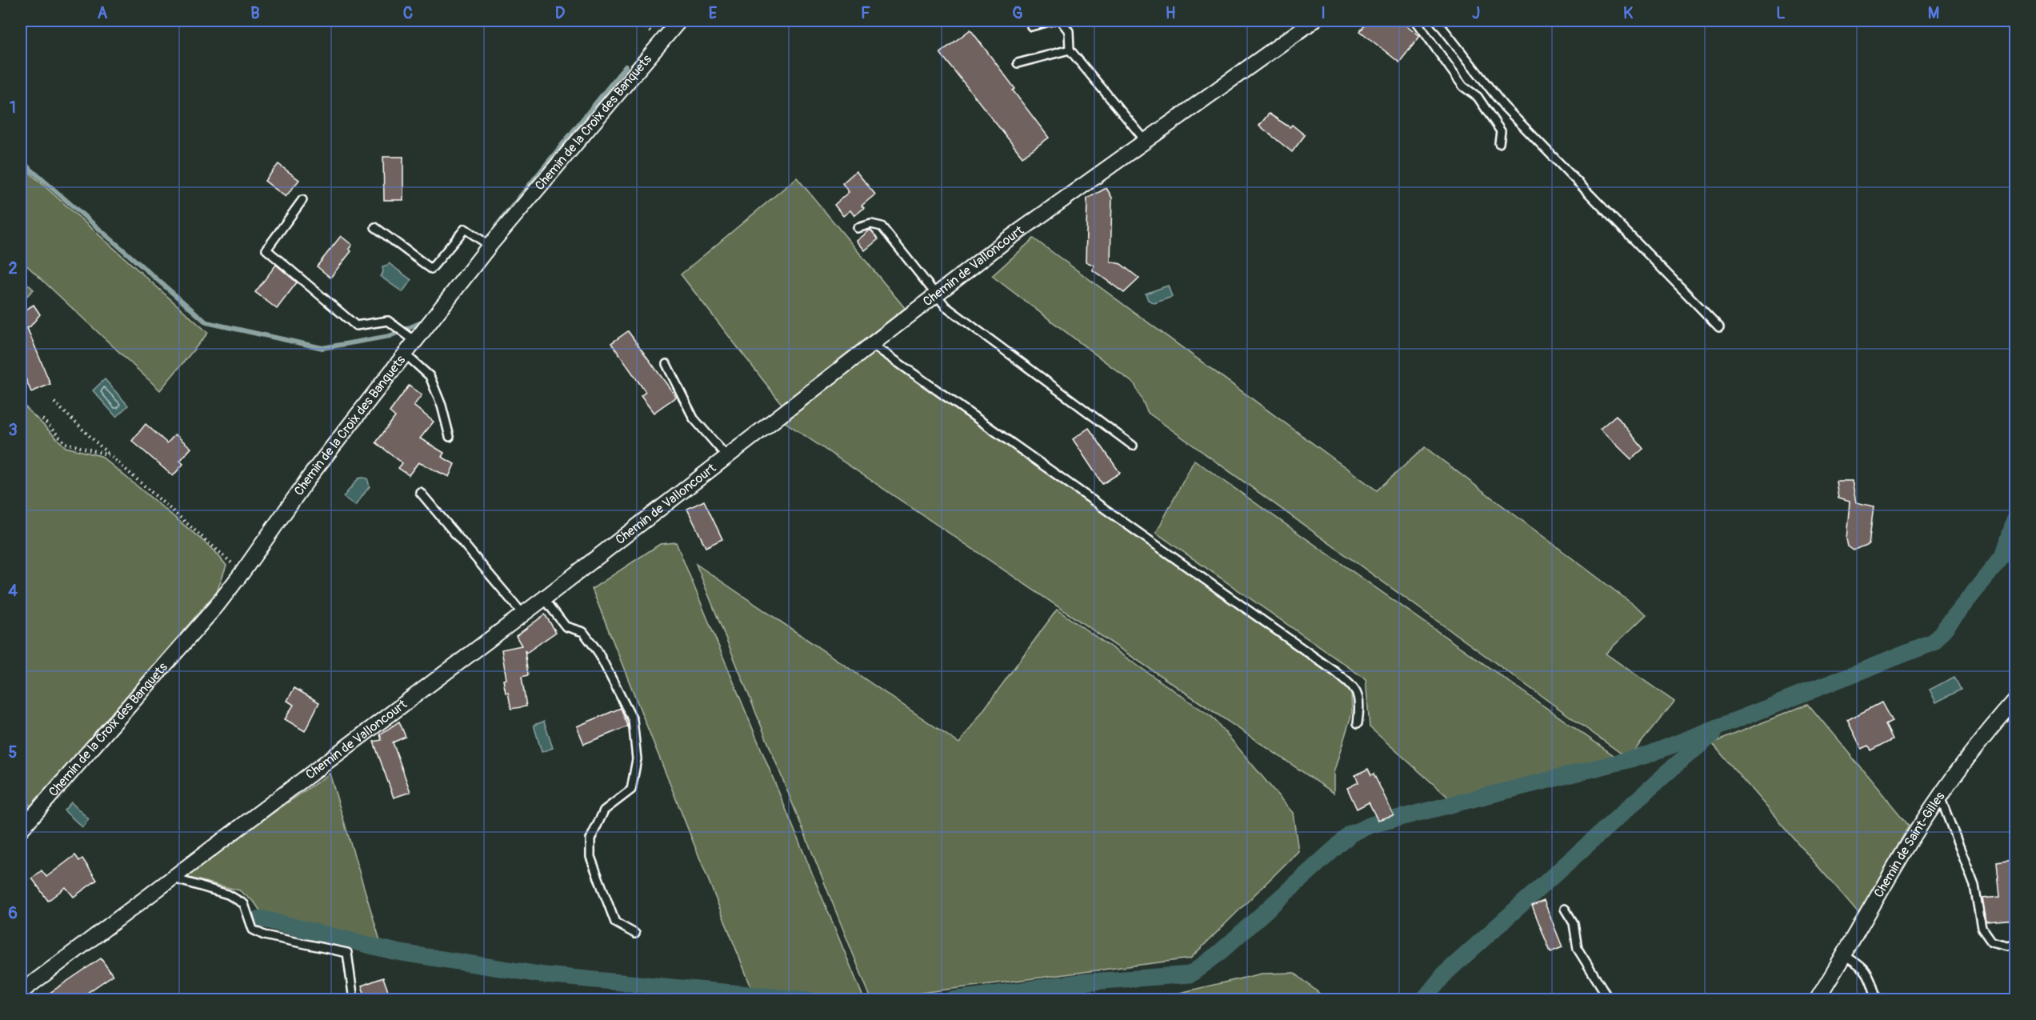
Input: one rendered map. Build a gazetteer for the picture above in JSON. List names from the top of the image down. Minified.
{"streets":{"street":["Chemin de la Croix des Banquets","Chemin de Valloncourt","Chemin de Saint-Gilles"]},"grid":{"columns":["A","B","C","D","E","F","G","H","I","J","K","L","M"],"rows":["1","2","3","4","5","6"]}}
